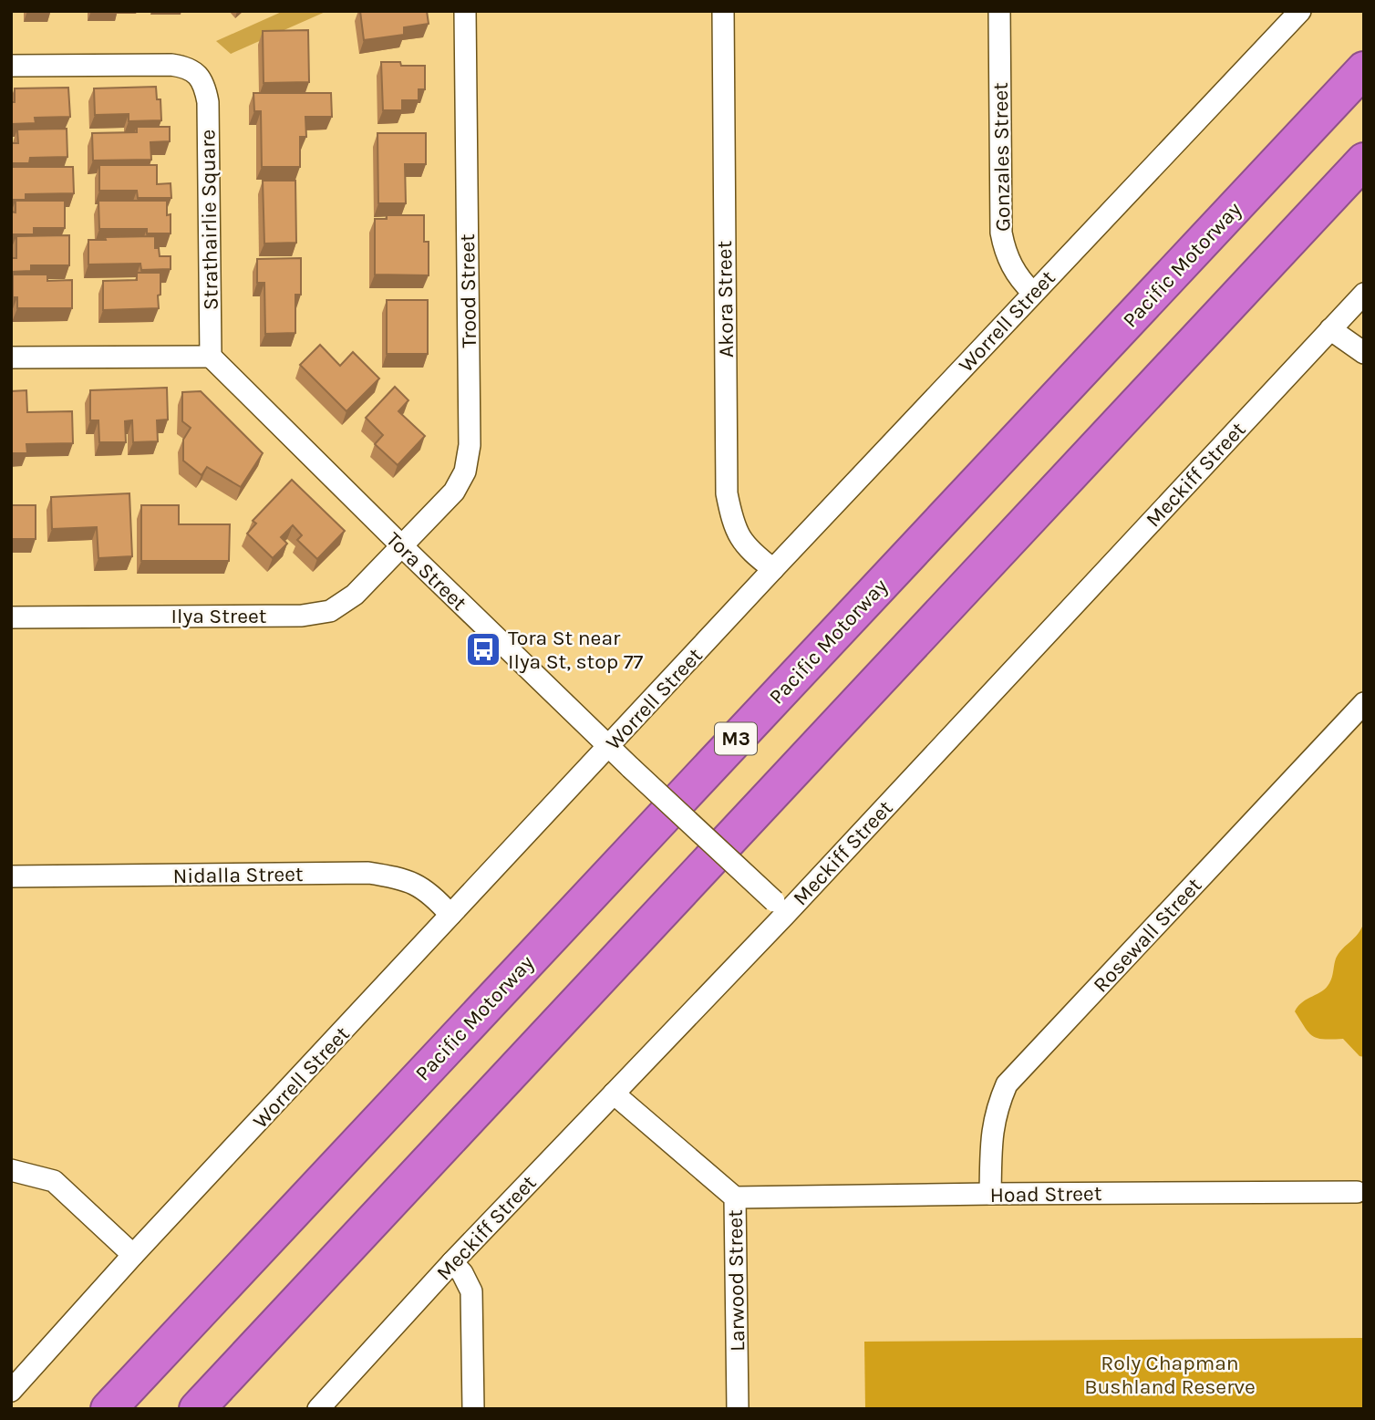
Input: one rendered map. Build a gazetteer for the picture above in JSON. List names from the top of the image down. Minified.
{"streets":{"highway":["Pacific Motorway","M3"],"street":["Gonzales Street","Strathairlie Square","Trood Street","Akora Street","Worrell Street","Meckiff Street","Tora Street","Ilya Street","Nidalla Street","Rosewall Street","Hoad Street","Larwood Street"]},"crossings":[["Gonzales Street","Worrell Street"],["Strathairlie Square","Tora Street"],["Trood Street","Tora Street"],["Trood Street","Ilya Street"],["Akora Street","Worrell Street"],["Worrell Street","Tora Street"],["Worrell Street","Nidalla Street"],["Meckiff Street","Tora Street"],["Meckiff Street","Larwood Street"],["Tora Street","Ilya Street"],["Rosewall Street","Hoad Street"],["Hoad Street","Larwood Street"]],"parks":["Roly Chapman Bushland Reserve"],"places":{"bus stop":["Tora St near Ilya St, stop 77"]}}
